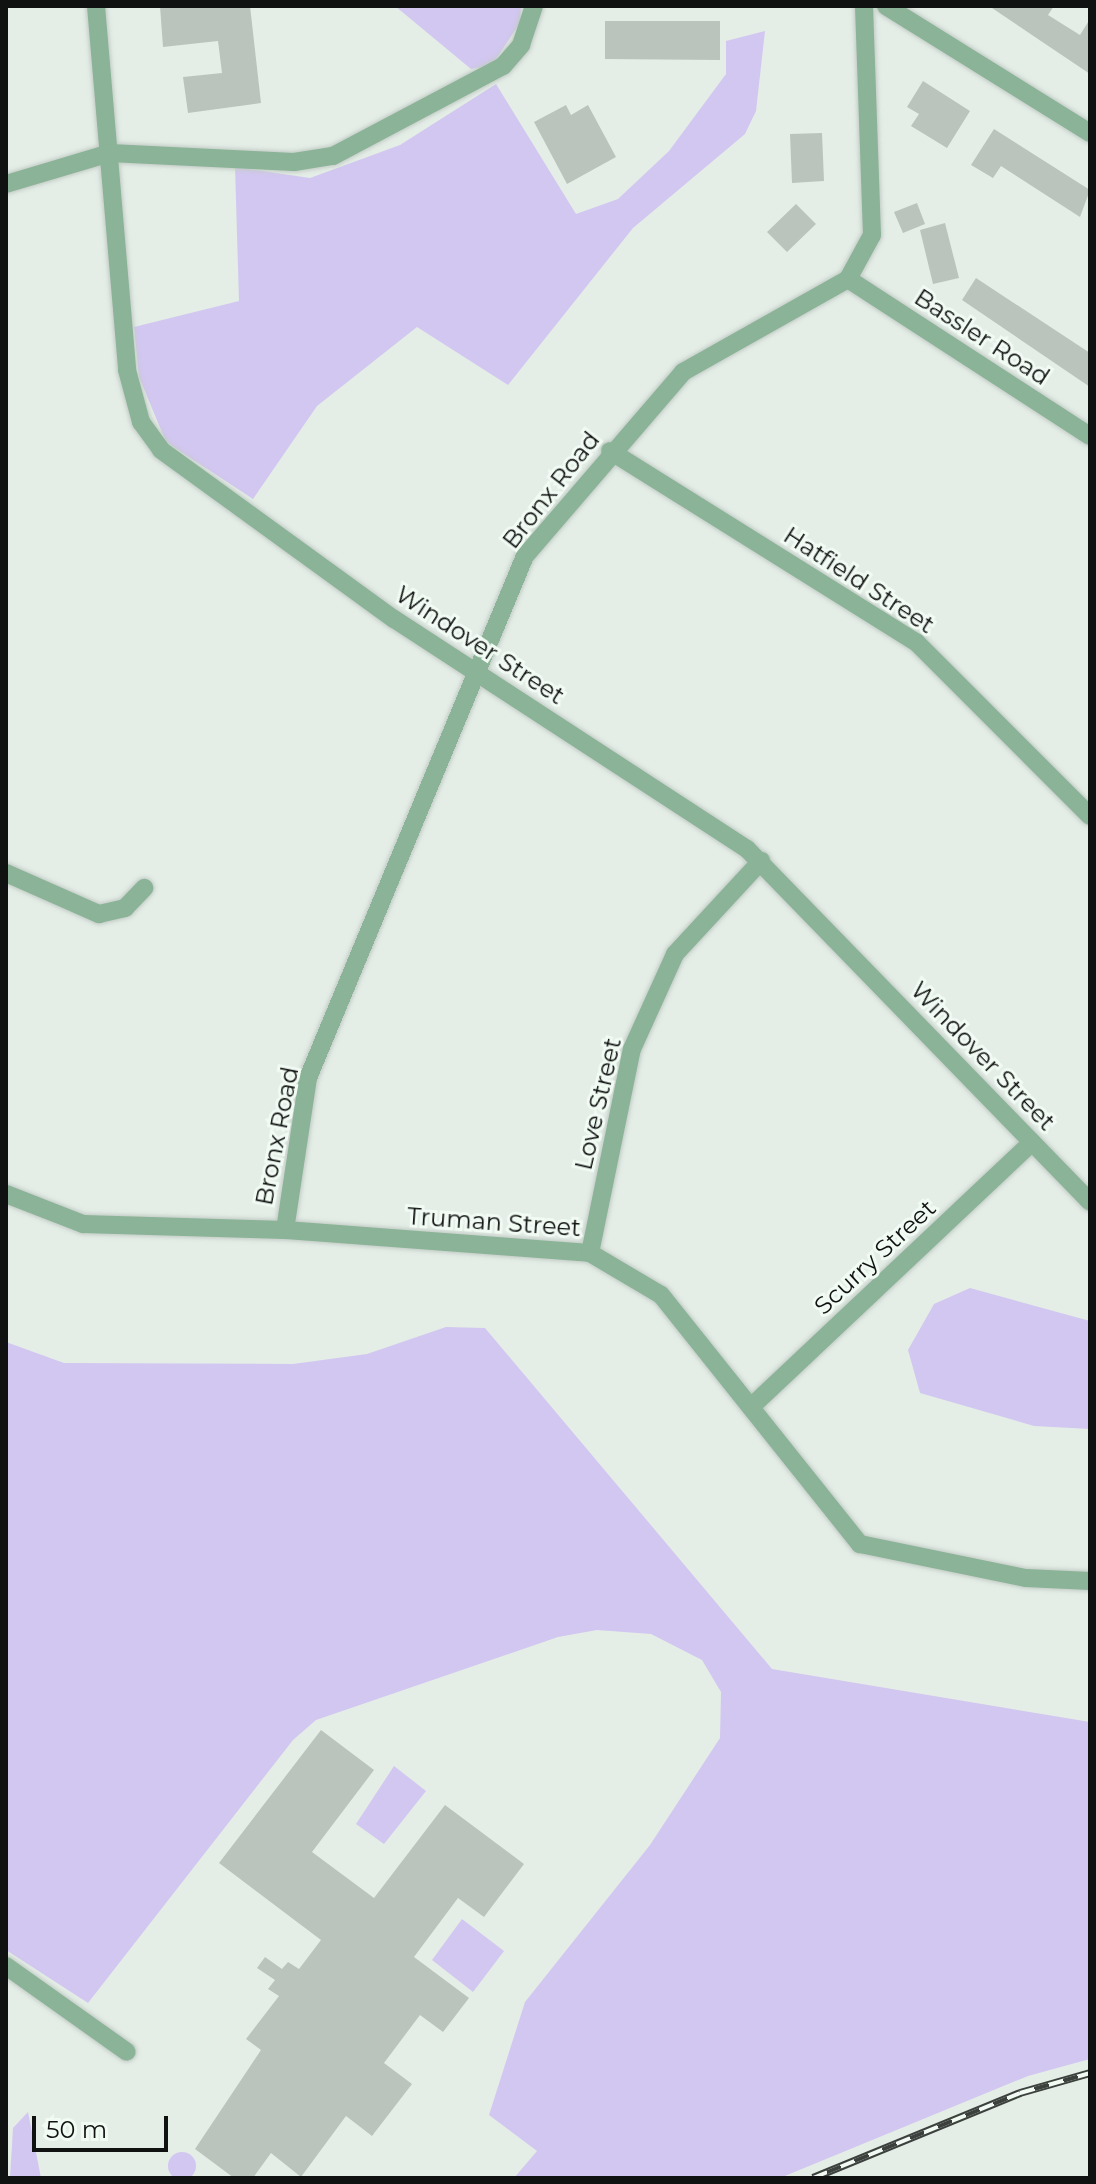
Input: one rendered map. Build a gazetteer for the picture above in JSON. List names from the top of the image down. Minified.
{"streets":{"street":["Bassler Road","Bronx Road","Hatfield Street","Windover Street","Love Street","Truman Street","Scurry Street"]},"crossings":[["Bassler Road","Bronx Road"],["Bronx Road","Hatfield Street"],["Bronx Road","Windover Street"],["Bronx Road","Truman Street"],["Windover Street","Love Street"],["Windover Street","Scurry Street"],["Love Street","Truman Street"],["Truman Street","Scurry Street"]],"scale_bar":"50 m"}
